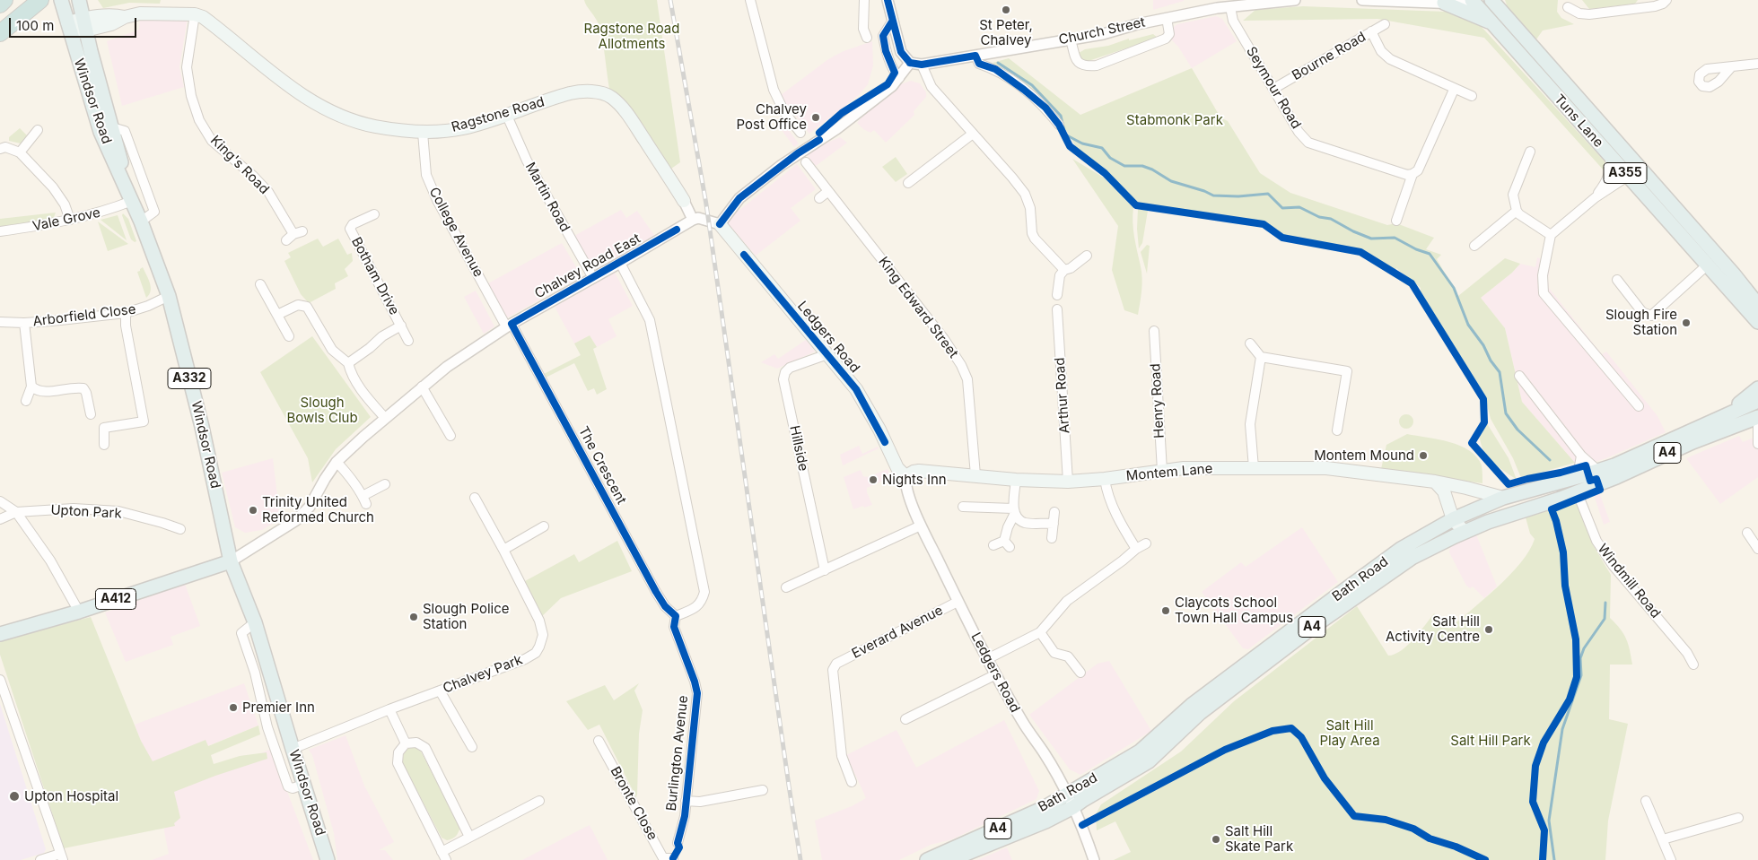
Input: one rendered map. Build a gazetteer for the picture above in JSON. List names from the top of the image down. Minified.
{"streets":{"main road":["Windsor Road","Ragstone Road","Tuns Lane","A355","Ledgers Road","A332","A4","Montem Lane","Bath Road","A412"],"street":["Church Street","Bourne Road","Seymour Road","King's Road","Martin Road","Vale Grove","College Avenue","Chalvey Road East","Botham Drive","King Edward Street","Arborfield Close","Arthur Road","Henry Road","Hillside","The Crescent","Upton Park","Windmill Road","Everard Avenue","Chalvey Park","Burlington Avenue","Bronte Close"]},"crossings":[["Church Street","Seymour Road"],["Bourne Road","Seymour Road"],["Windsor Road","Ragstone Road"],["Windsor Road","Vale Grove"],["Windsor Road","Chalvey Road East"],["Windsor Road","Arborfield Close"],["Windsor Road","A332"],["Windsor Road","A412"],["Windsor Road","Chalvey Park"],["Ragstone Road","King's Road"],["Ragstone Road","Martin Road"],["Ragstone Road","College Avenue"],["Ragstone Road","A332"],["Tuns Lane","A355"],["Martin Road","Chalvey Road East"],["Vale Grove","A332"],["College Avenue","Chalvey Road East"],["College Avenue","The Crescent"],["Chalvey Road East","The Crescent"],["Chalvey Road East","A412"],["King Edward Street","Montem Lane"],["Ledgers Road","Hillside"],["Ledgers Road","Montem Lane"],["Ledgers Road","Bath Road"],["Ledgers Road","Everard Avenue"],["Arthur Road","Montem Lane"],["Henry Road","Montem Lane"],["The Crescent","Burlington Avenue"],["Montem Lane","Bath Road"],["Bath Road","Windmill Road"]],"parks":["Ragstone Road Allotments","Stabmonk Park","Slough Bowls Club","Salt Hill Play Area","Salt Hill Park"],"places":["St Peter, Chalvey","Chalvey Post Office","Slough Fire Station","Montem Mound","Nights Inn","Trinity United Reformed Church","Claycots School Town Hall Campus","Slough Police Station","Salt Hill Activity Centre","Premier Inn","Upton Hospital","Salt Hill Skate Park"],"scale_bar":"100 m"}
